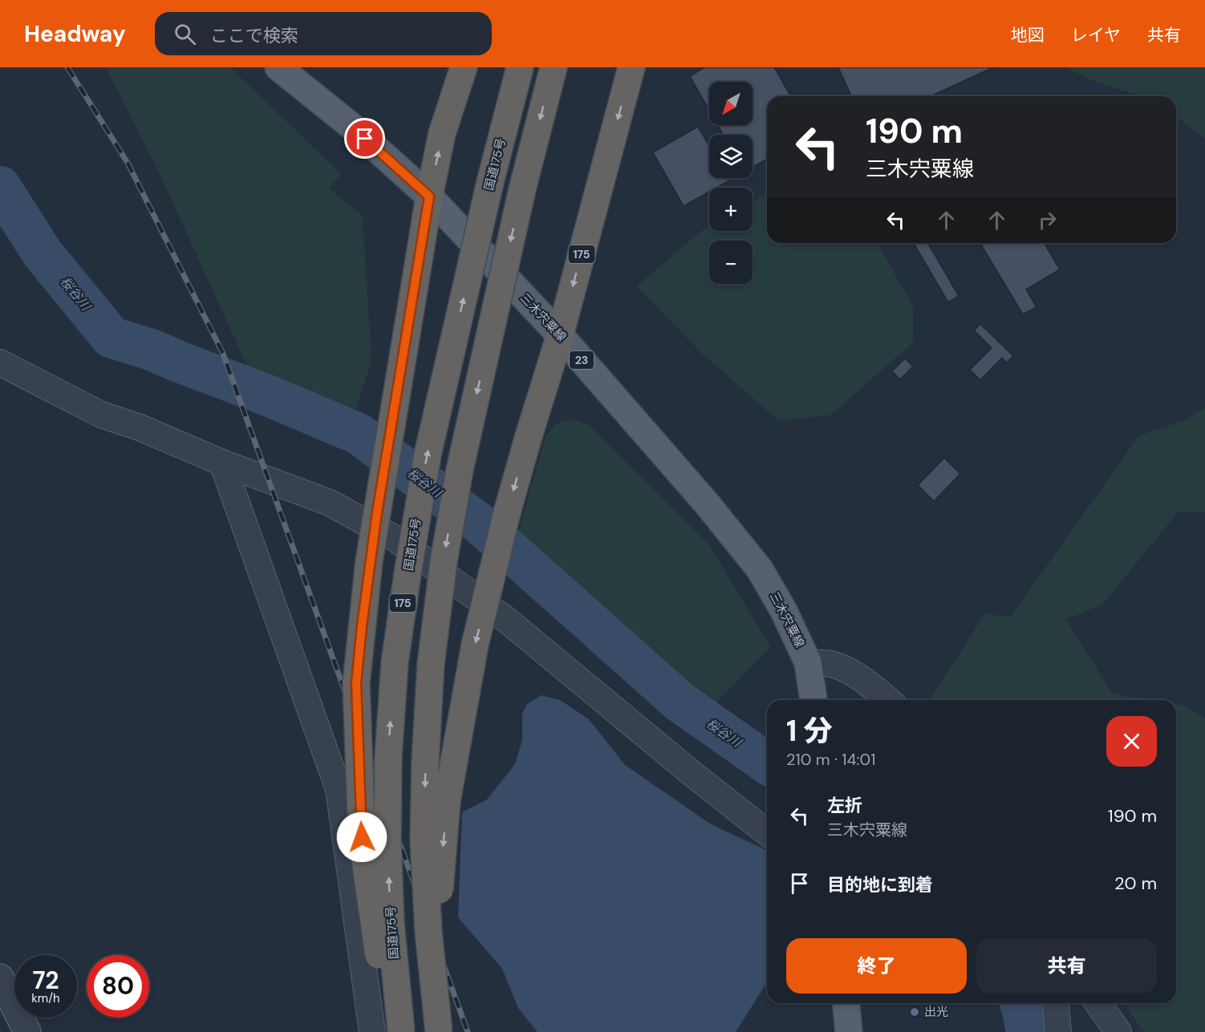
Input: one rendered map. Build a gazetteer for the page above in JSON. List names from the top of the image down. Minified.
{"streets":{"highway":["国道175号","175"],"main road":["三木宍粟線","23"]},"crossings":[["175","三木宍粟線"]],"water":["桜谷川"],"places":["出光"],"north":"bottom left","page":{"header":"Headway","search":"ここで検索","nav":["地図","レイヤ","共有"],"map_buttons":["+","−"],"turn":["190 m","三木宍粟線"],"heading":["1 分","210 m · 14:01"],"list":[{"name":"左折","note":"三木宍粟線","value":"190 m"},{"name":"目的地に到着","value":"20 m"}],"buttons":["終了","共有"],"speed":"72 km/h","limit":"80"}}
